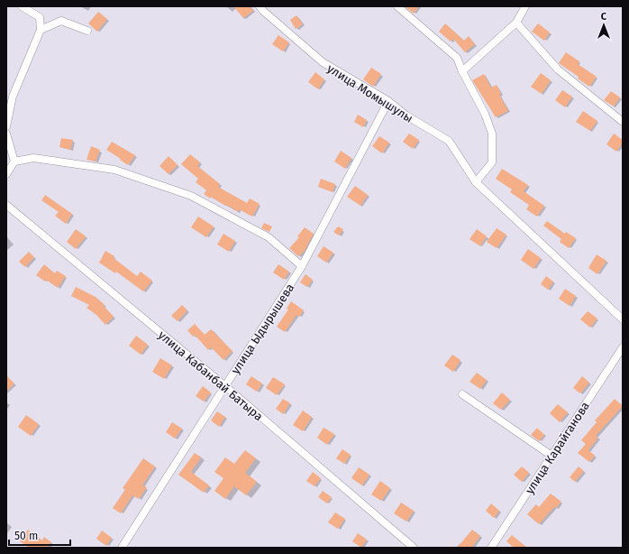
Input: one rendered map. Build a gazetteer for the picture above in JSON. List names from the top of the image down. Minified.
{"streets":{"street":["улица Момышулы","улица Ыдырышева","улица Кабанбай Батыра","улица Карайганова"]},"crossings":[["улица Момышулы","улица Ыдырышева"],["улица Ыдырышева","улица Кабанбай Батыра"]],"scale_bar":"50 m","north":"top"}
